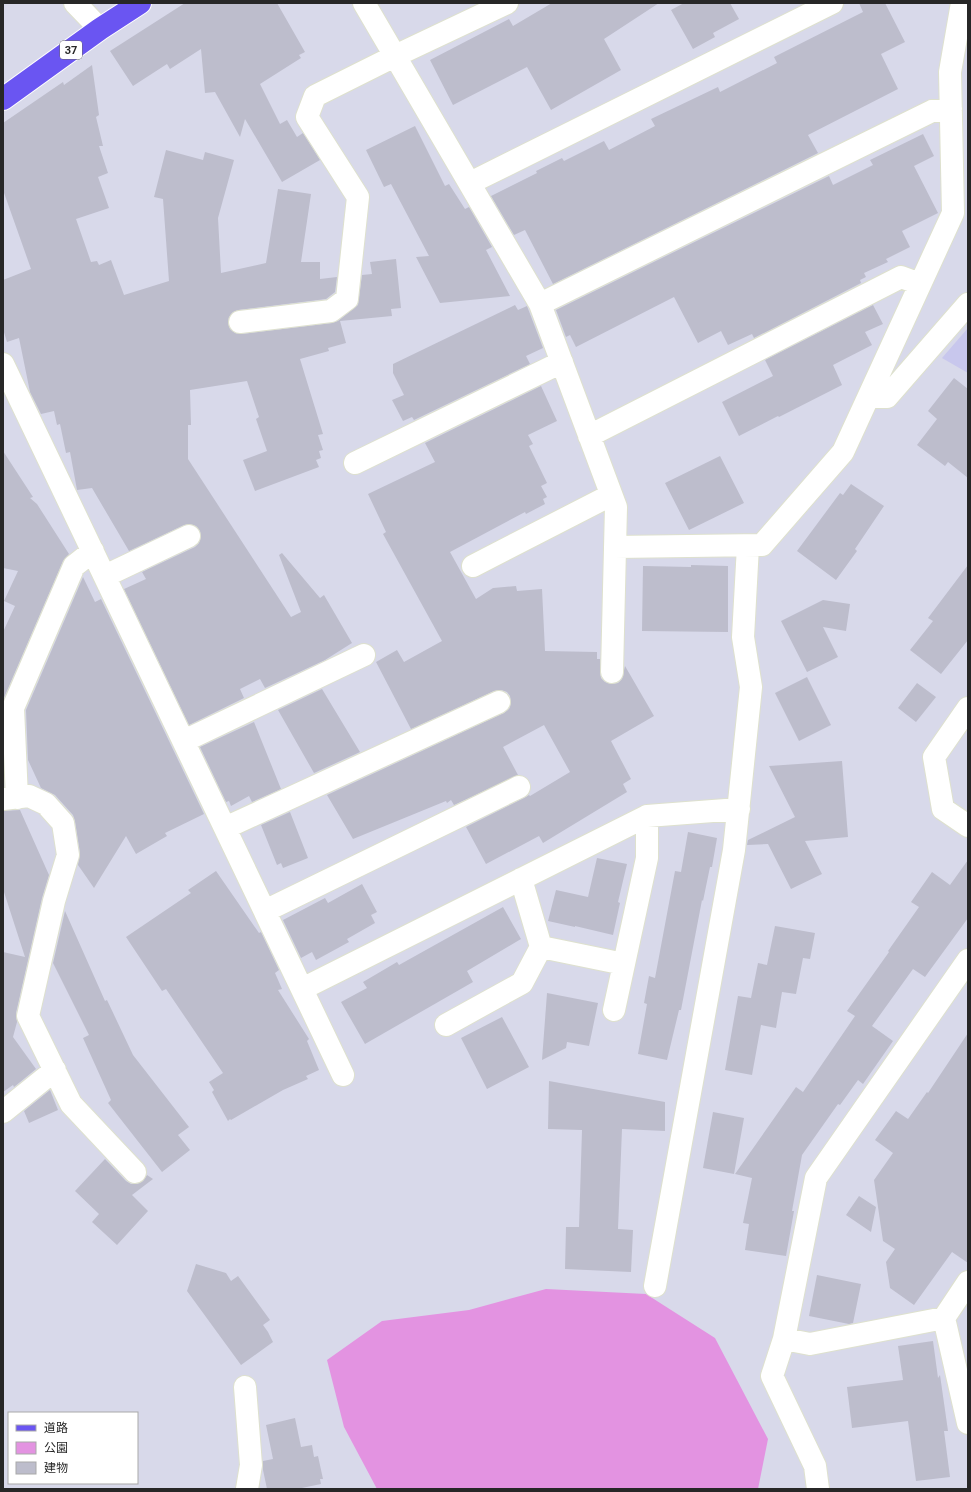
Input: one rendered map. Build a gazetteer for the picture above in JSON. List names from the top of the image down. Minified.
{"streets":{"main road":["37"]},"legend":["道路","公園","建物"]}
